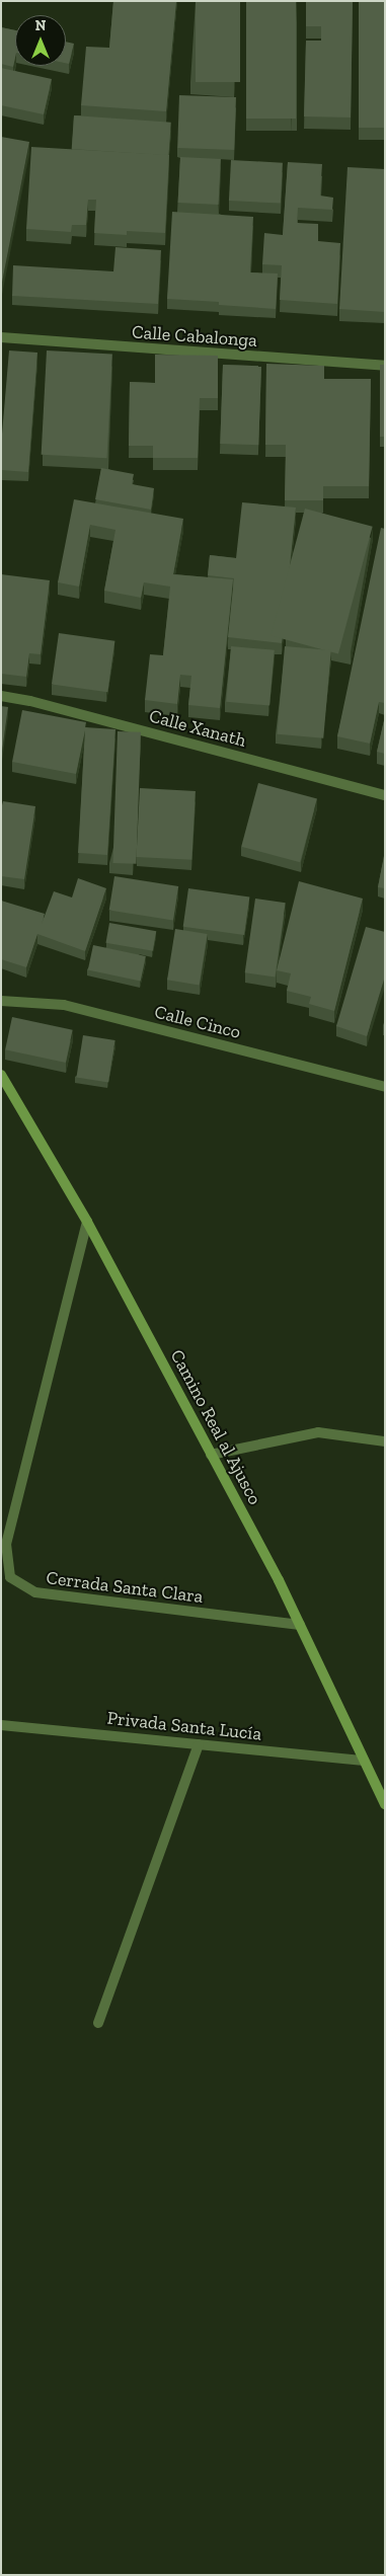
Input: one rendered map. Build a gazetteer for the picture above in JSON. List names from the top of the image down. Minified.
{"streets":{"street":["Calle Cabalonga","Calle Xanath","Calle Cinco","Camino Real al Ajusco","Cerrada Santa Clara","Privada Santa Lucía"]},"crossings":[["Camino Real al Ajusco","Cerrada Santa Clara"],["Camino Real al Ajusco","Privada Santa Lucía"]],"north":"top"}
